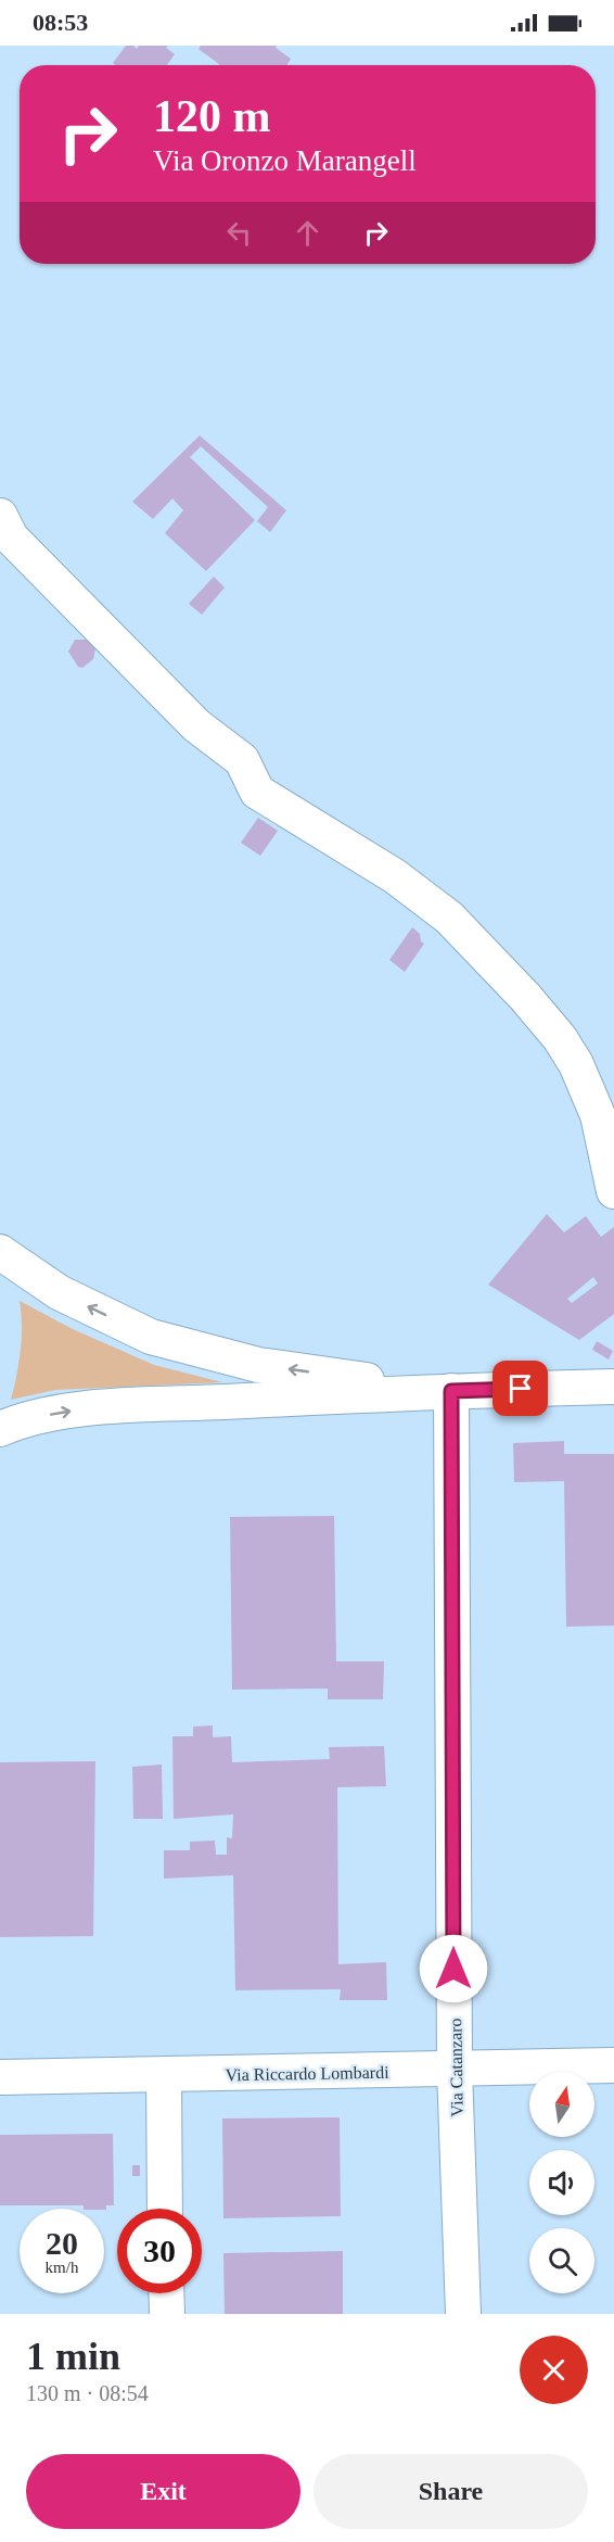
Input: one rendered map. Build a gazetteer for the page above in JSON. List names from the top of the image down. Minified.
{"streets":{"street":["Via Catanzaro","Via Riccardo Lombardi"]},"crossings":[["Via Catanzaro","Via Riccardo Lombardi"]],"north":"top","page":{"status":"08:53","turn":["120 m","Via Oronzo Marangell"],"speed":"20 km/h","limit":"30","heading":["1 min","130 m · 08:54"],"buttons":["Exit","Share"]}}
